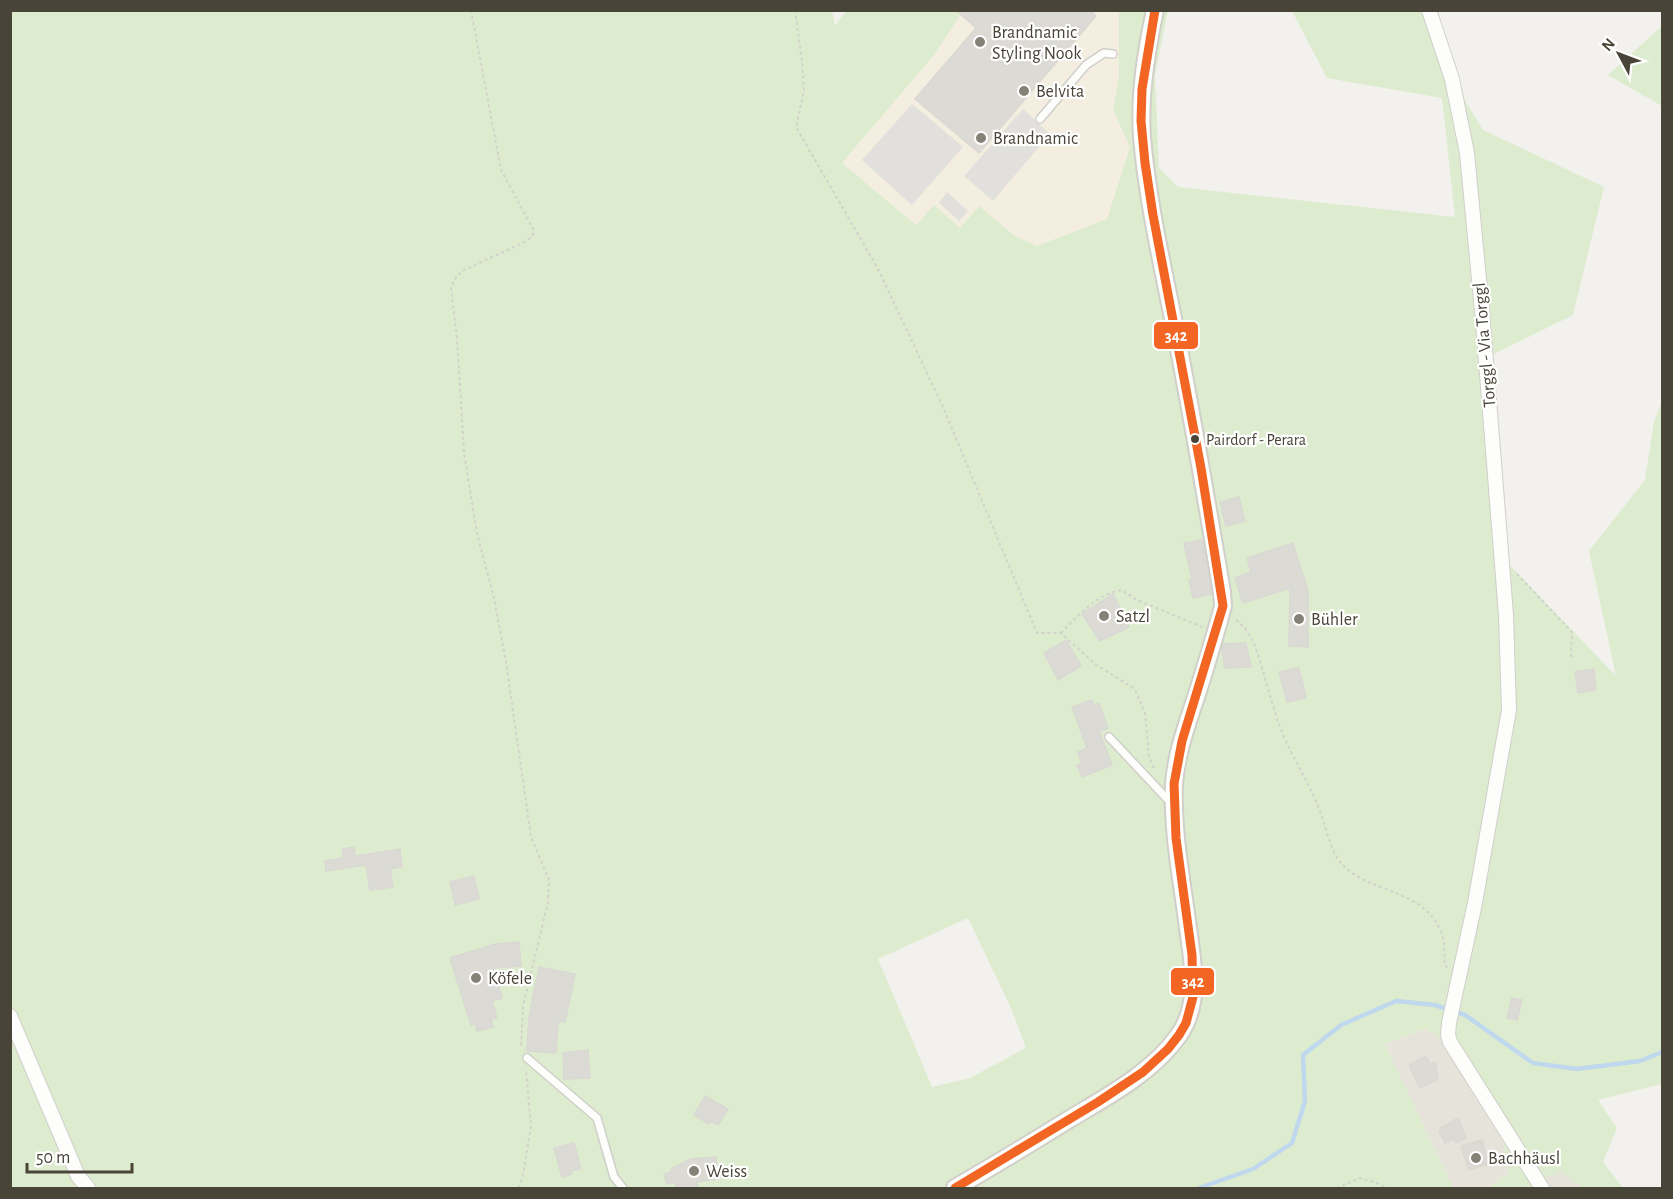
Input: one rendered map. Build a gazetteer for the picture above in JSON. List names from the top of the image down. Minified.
{"streets":{"street":["Torggl - Via Torggl"]},"places":["Brandnamic Styling Nook","Belvita","Brandnamic","Pairdorf - Perara","Satzl","Bühler","Köfele","Bachhäusl","Weiss"],"lines":["transit line 342"],"scale_bar":"50 m","north":"top left"}
